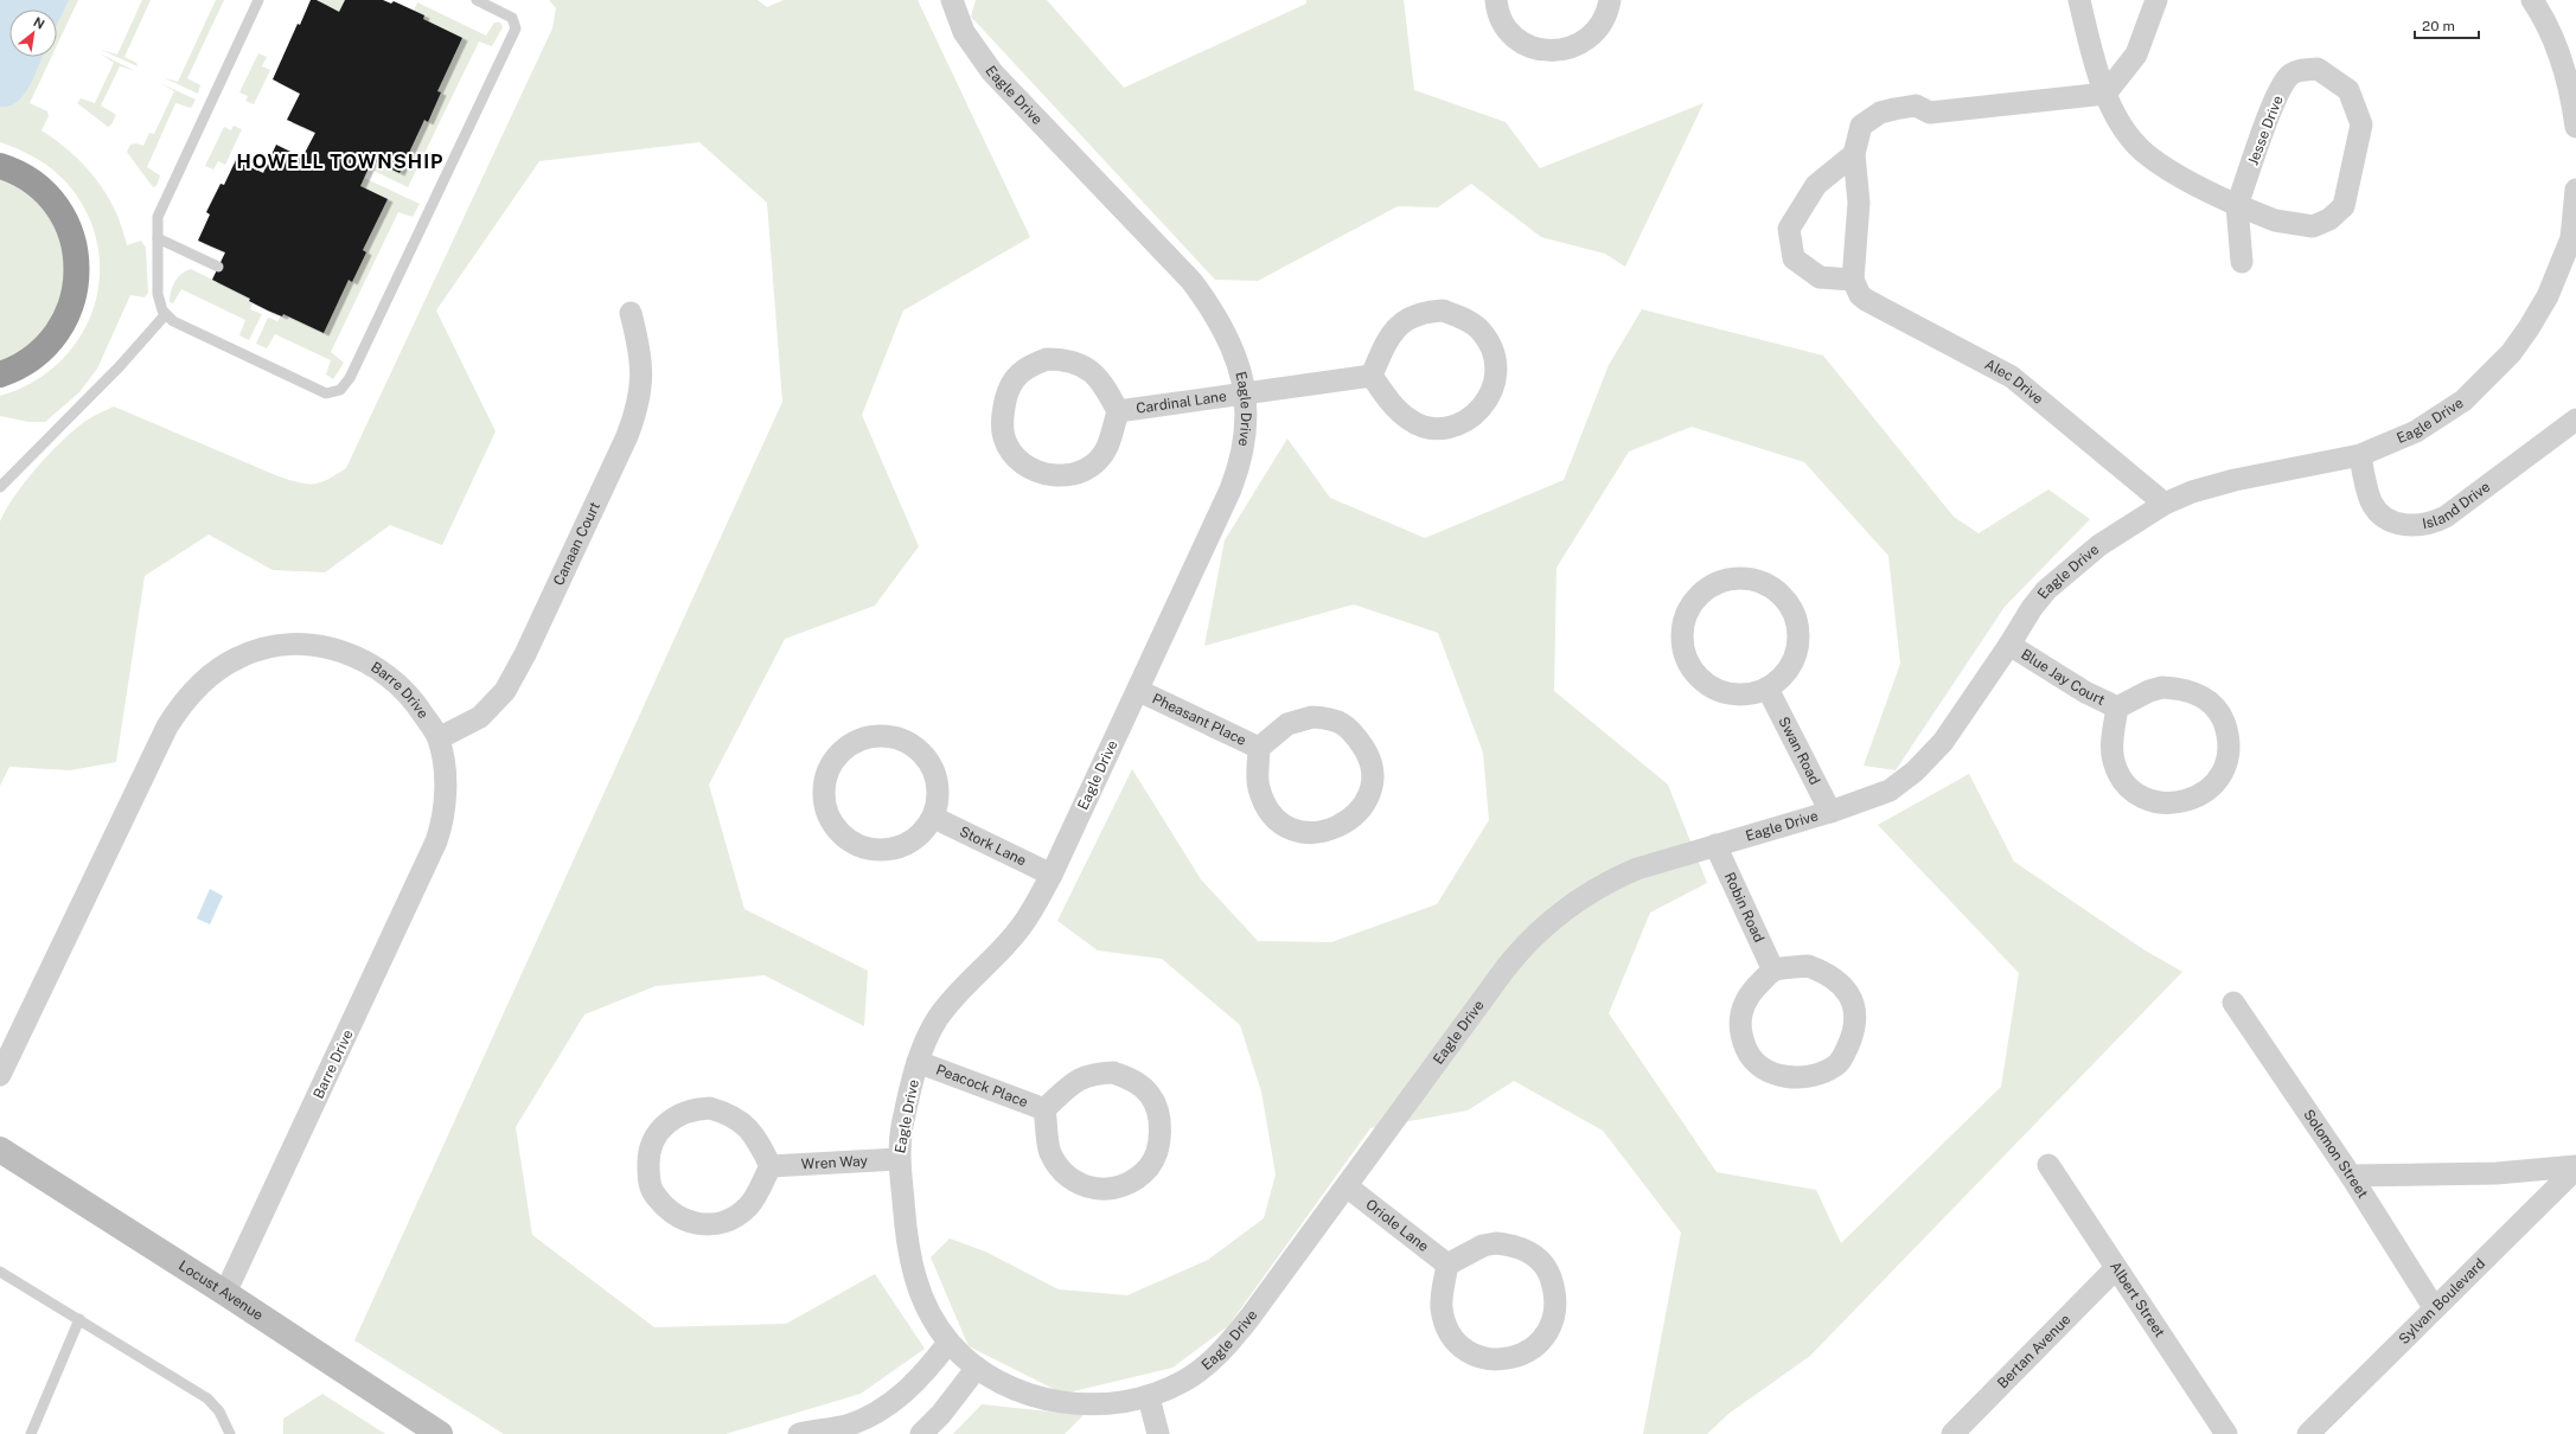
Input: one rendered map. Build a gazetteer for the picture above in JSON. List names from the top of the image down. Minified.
{"streets":{"street":["Eagle Drive","Jesse Drive","Alec Drive","Cardinal Lane","Island Drive","Canaan Court","Blue Jay Court","Barre Drive","Pheasant Place","Swan Road","Stork Lane","Robin Road","Peacock Place","Solomon Street","Wren Way","Oriole Lane","Locust Avenue","Albert Street","Sylvan Boulevard","Bertan Avenue"]},"crossings":[["Eagle Drive","Alec Drive"],["Eagle Drive","Cardinal Lane"],["Eagle Drive","Island Drive"],["Eagle Drive","Blue Jay Court"],["Eagle Drive","Pheasant Place"],["Eagle Drive","Swan Road"],["Eagle Drive","Stork Lane"],["Eagle Drive","Robin Road"],["Eagle Drive","Peacock Place"],["Eagle Drive","Wren Way"],["Eagle Drive","Oriole Lane"],["Canaan Court","Barre Drive"],["Barre Drive","Locust Avenue"],["Solomon Street","Sylvan Boulevard"],["Albert Street","Bertan Avenue"]],"districts":["HOWELL TOWNSHIP"],"scale_bar":"20 m","north":"top right"}
